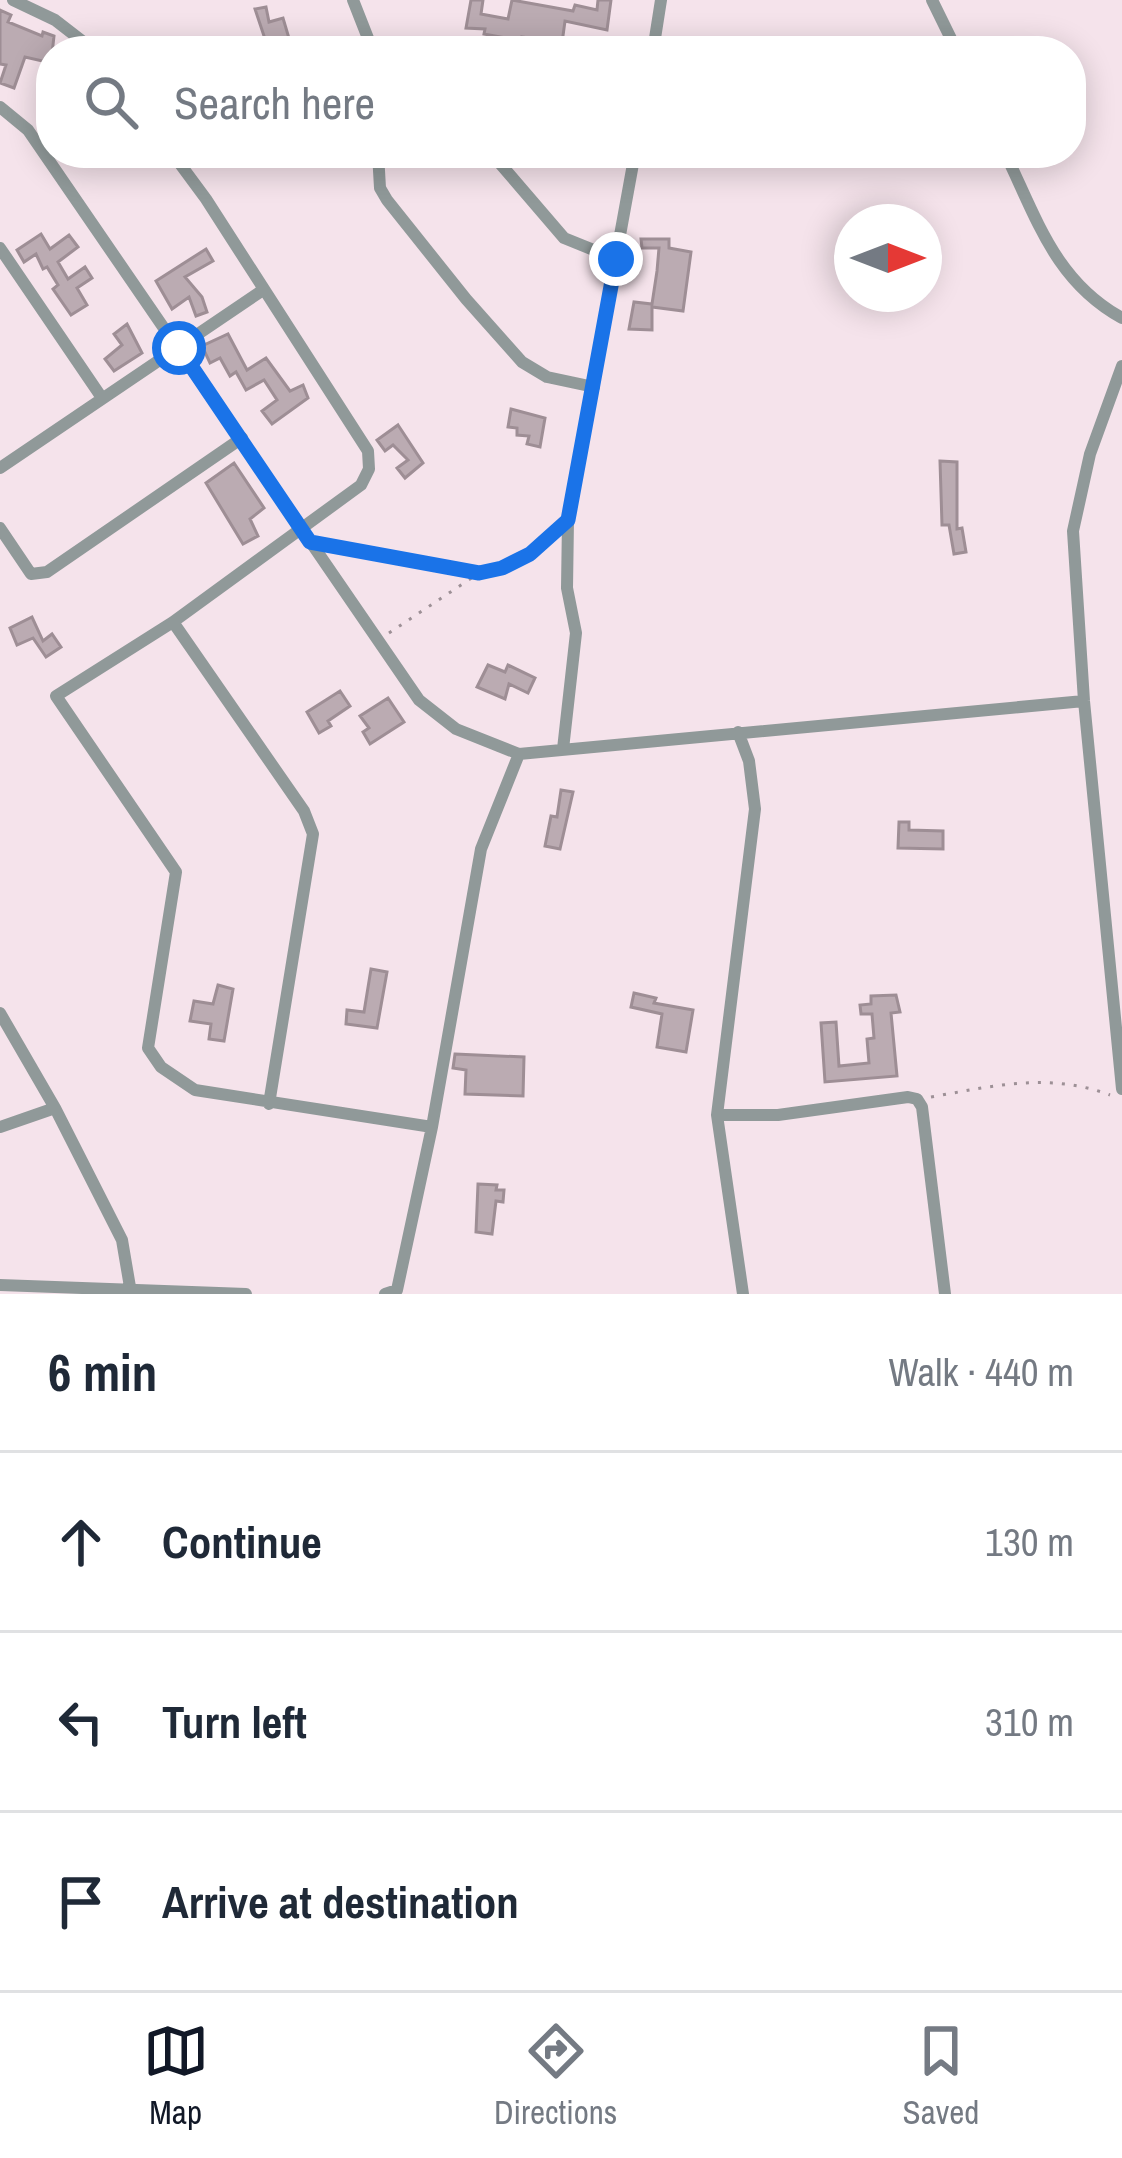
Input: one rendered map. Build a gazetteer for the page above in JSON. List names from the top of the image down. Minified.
{"north":"right","page":{"search":"Search here","heading":["6 min","Walk · 440 m"],"list":[["Continue","130 m"],["Turn left","310 m"],"Arrive at destination"],"nav":["Map","Directions","Saved"]}}
